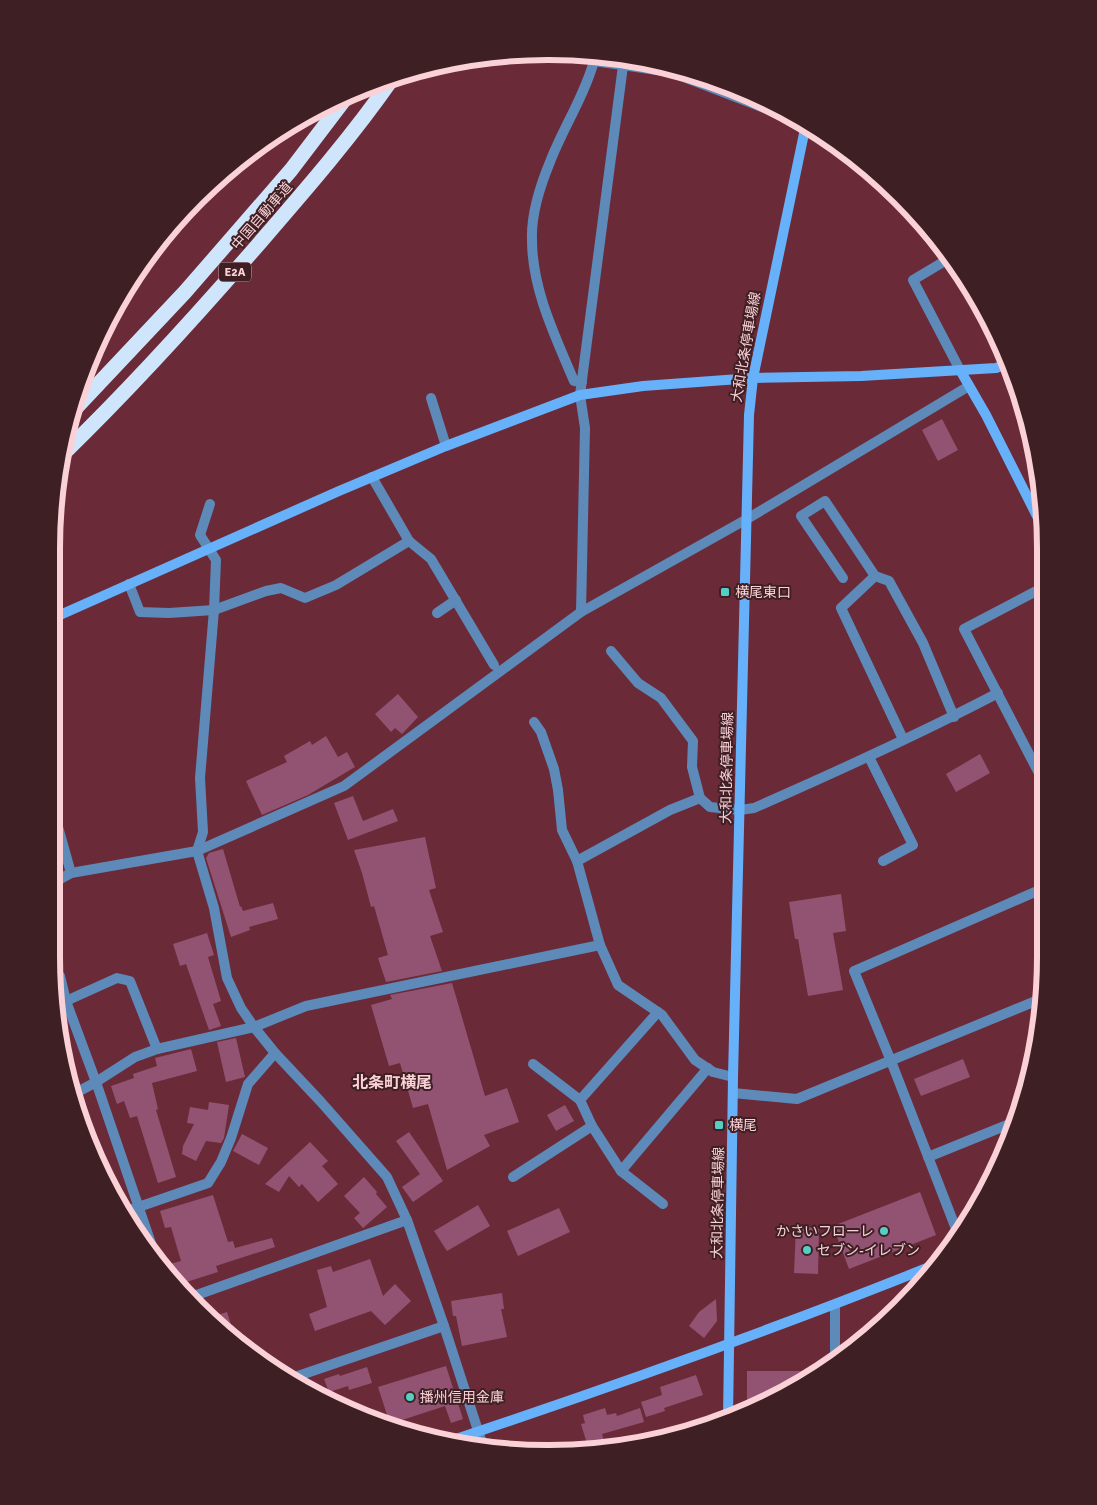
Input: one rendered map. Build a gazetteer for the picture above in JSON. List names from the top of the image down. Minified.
{"streets":{"highway":["中国自動車道","E2A"],"street":["大和北条停車場線"]},"districts":["北条町横尾"],"places":{"transit":["横尾東口","横尾"],"other":["かさいフローレ","セブン-イレブン","播州信用金庫"]}}
